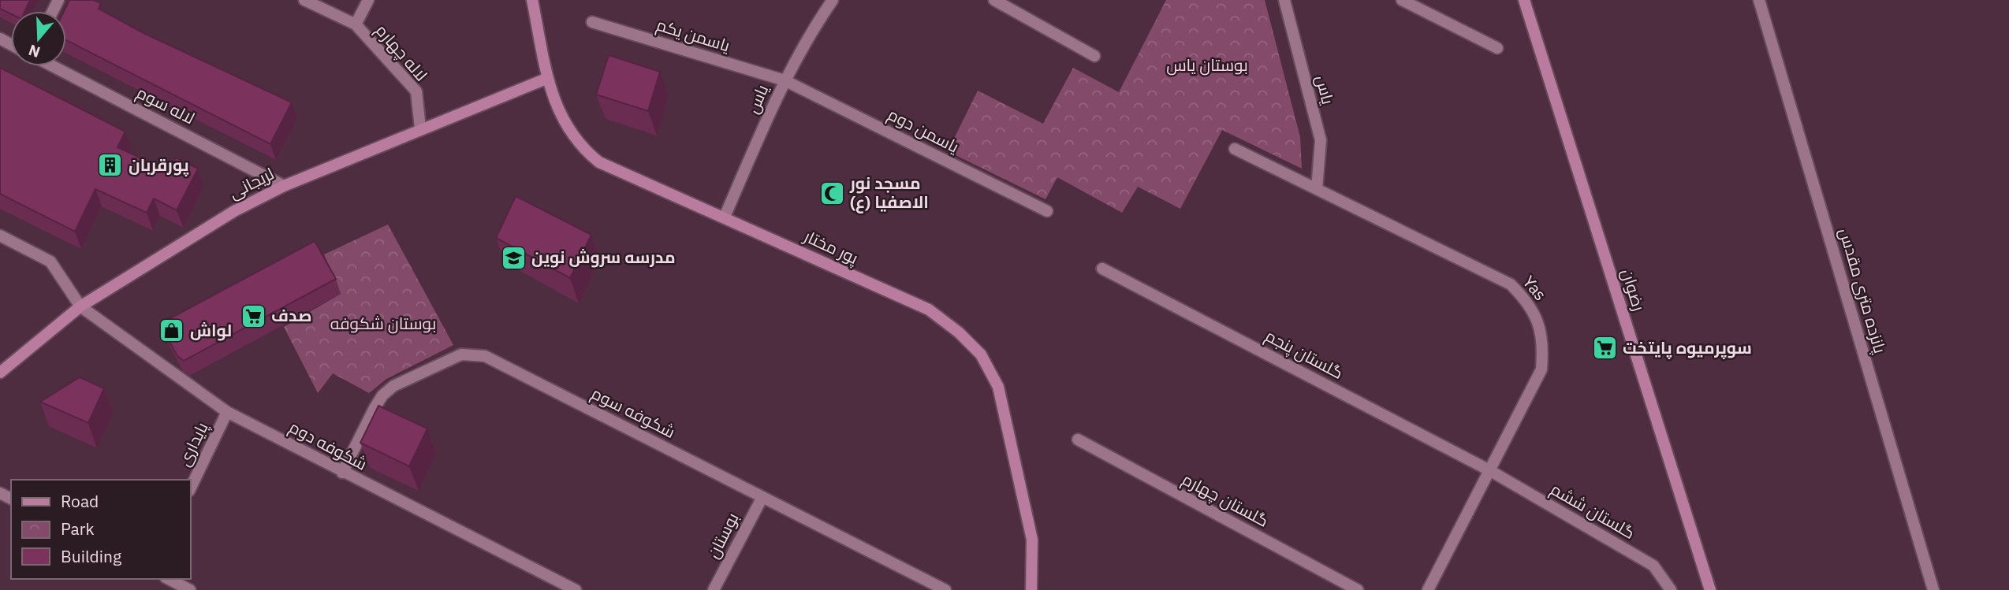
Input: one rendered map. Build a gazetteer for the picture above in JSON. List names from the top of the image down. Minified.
{"streets":{"main road":["لریجانی","پور مختار","رضوان"],"street":["یاسمن یکم","لاله چهارم","یاس","لاله سوم","یاسمن دوم","Yas","پانزده متری مقدس","گلستان پنجم","شکوفه سوم","پایداری","شکوفه دوم","گلستان چهارم","گلستان ششم","بوستان"]},"crossings":[["یاسمن یکم","یاس"],["یاسمن یکم","یاسمن دوم"],["لاله چهارم","لریجانی"],["یاس","یاسمن دوم"],["یاس","پور مختار"],["یاس","Yas"],["لاله سوم","لریجانی"],["لریجانی","پور مختار"],["لریجانی","شکوفه دوم"],["Yas","گلستان پنجم"],["Yas","گلستان ششم"],["گلستان پنجم","گلستان ششم"],["شکوفه سوم","شکوفه دوم"],["شکوفه سوم","بوستان"],["پایداری","شکوفه دوم"]],"parks":["بوستان یاس","بوستان شکوفه"],"places":{"building":["پورقربان"],"mosque":["مسجد نور الاصفیا (ع)"],"school or university":["مدرسه سروش نوین"],"supermarket":["صدف","سوپرمیوه پایتخت"],"shop":["لواش"]},"legend":["Road","Park","Building"],"north":"bottom"}
